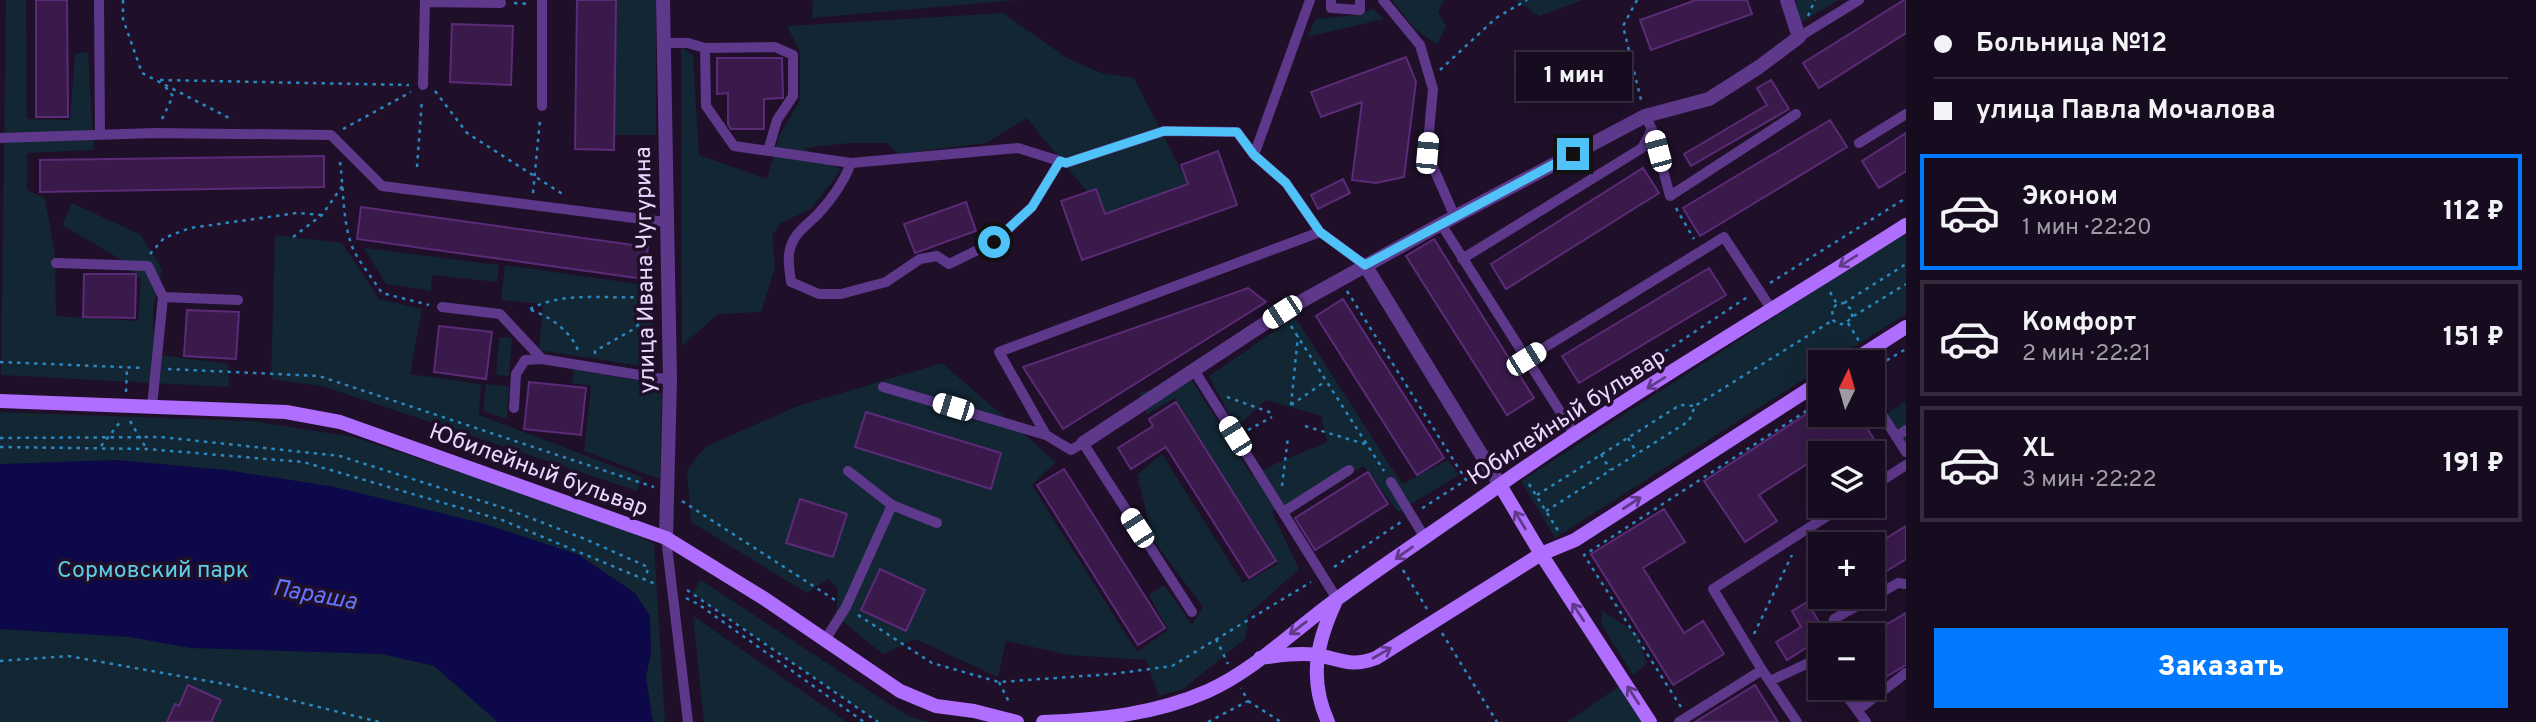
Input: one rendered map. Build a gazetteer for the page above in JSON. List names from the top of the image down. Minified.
{"streets":{"street":["улица Ивана Чугурина","Юбилейный бульвар"]},"crossings":[["улица Ивана Чугурина","Юбилейный бульвар"]],"water":["Параша"],"parks":["Сормовский парк"],"north":"top","page":{"banner":["Больница №12","улица Павла Мочалова"],"bubble":"1 мин","list":[{"name":"Эконом","note":"1 мин · 22:20","value":"112 ₽"},{"name":"Комфорт","note":"2 мин · 22:21","value":"151 ₽"},{"name":"XL","note":"3 мин · 22:22","value":"191 ₽"}],"map_buttons":["+","−"],"buttons":"Заказать"}}
